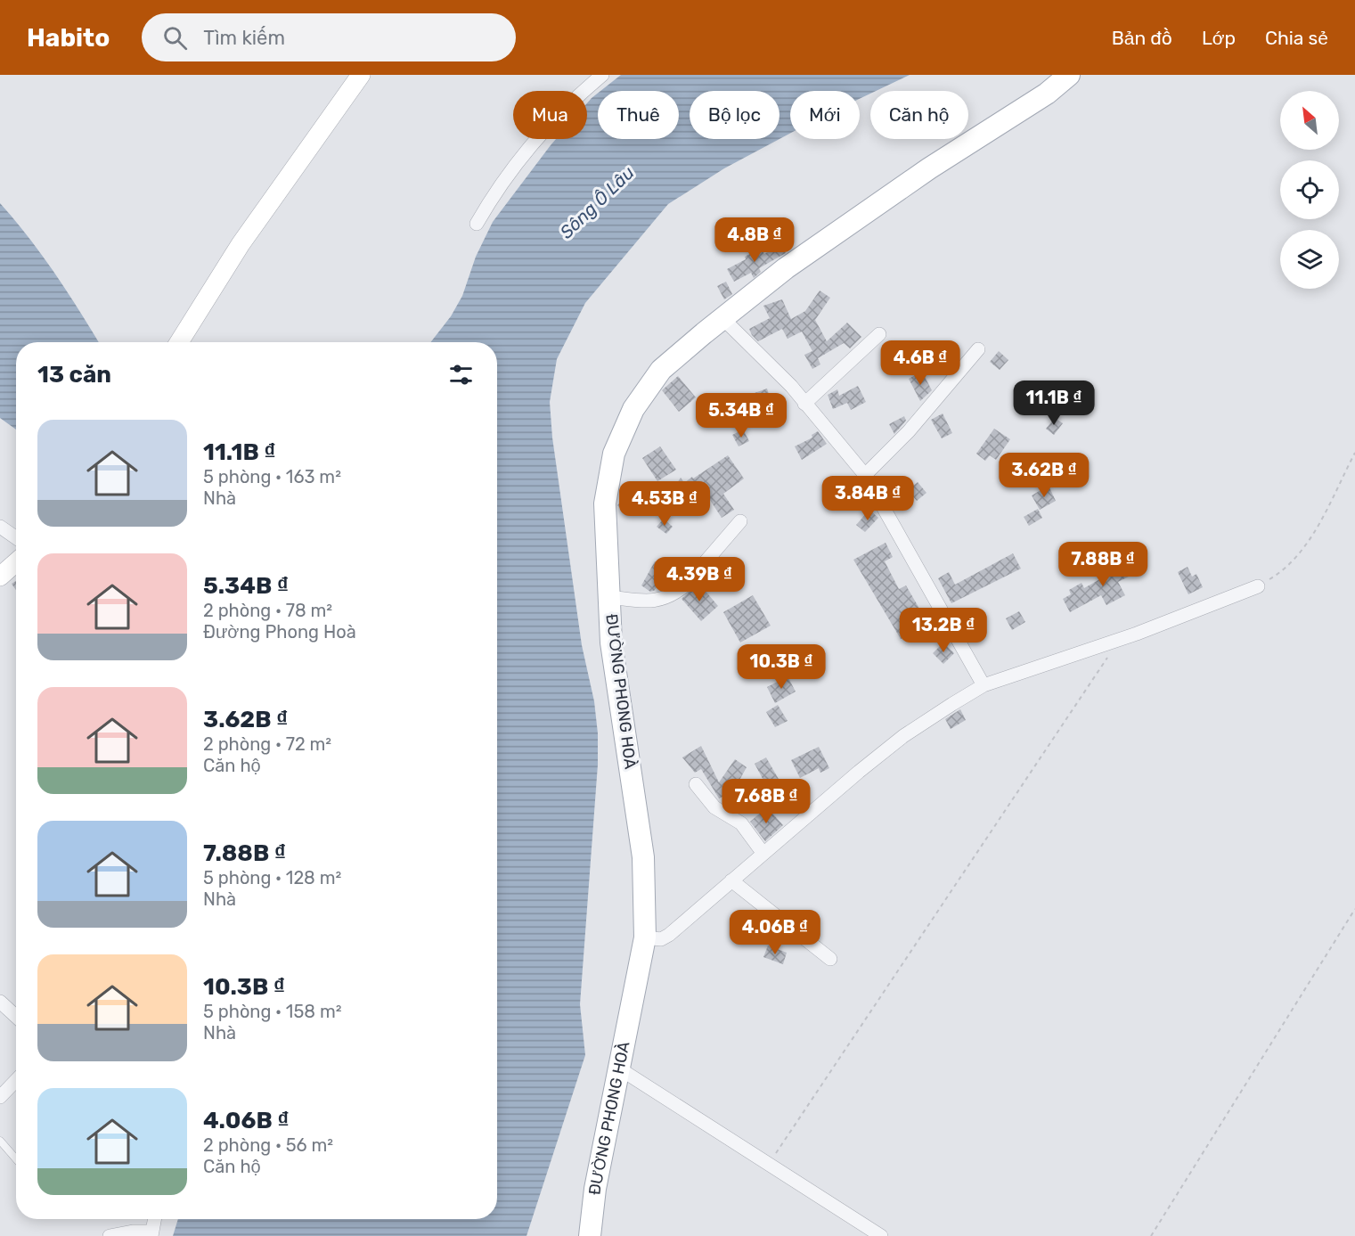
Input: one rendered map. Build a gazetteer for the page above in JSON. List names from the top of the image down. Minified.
{"streets":{"main road":["ĐƯỜNG PHONG HOÀ"]},"water":["Sông Ô Lâu"],"north":"top left","page":{"header":"Habito","search":"Tìm kiếm","nav":["Bản đồ","Lớp","Chia sẻ"],"chip":["Mua","Thuê","Bộ lọc","Mới","Căn hộ"],"price":["4.8B ₫","4.6B ₫","11.1B ₫","5.34B ₫","3.62B ₫","3.84B ₫","4.53B ₫","7.88B ₫","4.39B ₫","13.2B ₫","10.3B ₫","7.68B ₫","4.06B ₫"],"heading":"13 căn","list":[{"name":"11.1B ₫","note":"5 phòng · 163 m² · Nhà"},{"name":"5.34B ₫","note":"2 phòng · 78 m² · Đường Phong Hoà"},{"name":"3.62B ₫","note":"2 phòng · 72 m² · Căn hộ"},{"name":"7.88B ₫","note":"5 phòng · 128 m² · Nhà"},{"name":"10.3B ₫","note":"5 phòng · 158 m² · Nhà"},{"name":"4.06B ₫","note":"2 phòng · 56 m² · Căn hộ"}]}}
